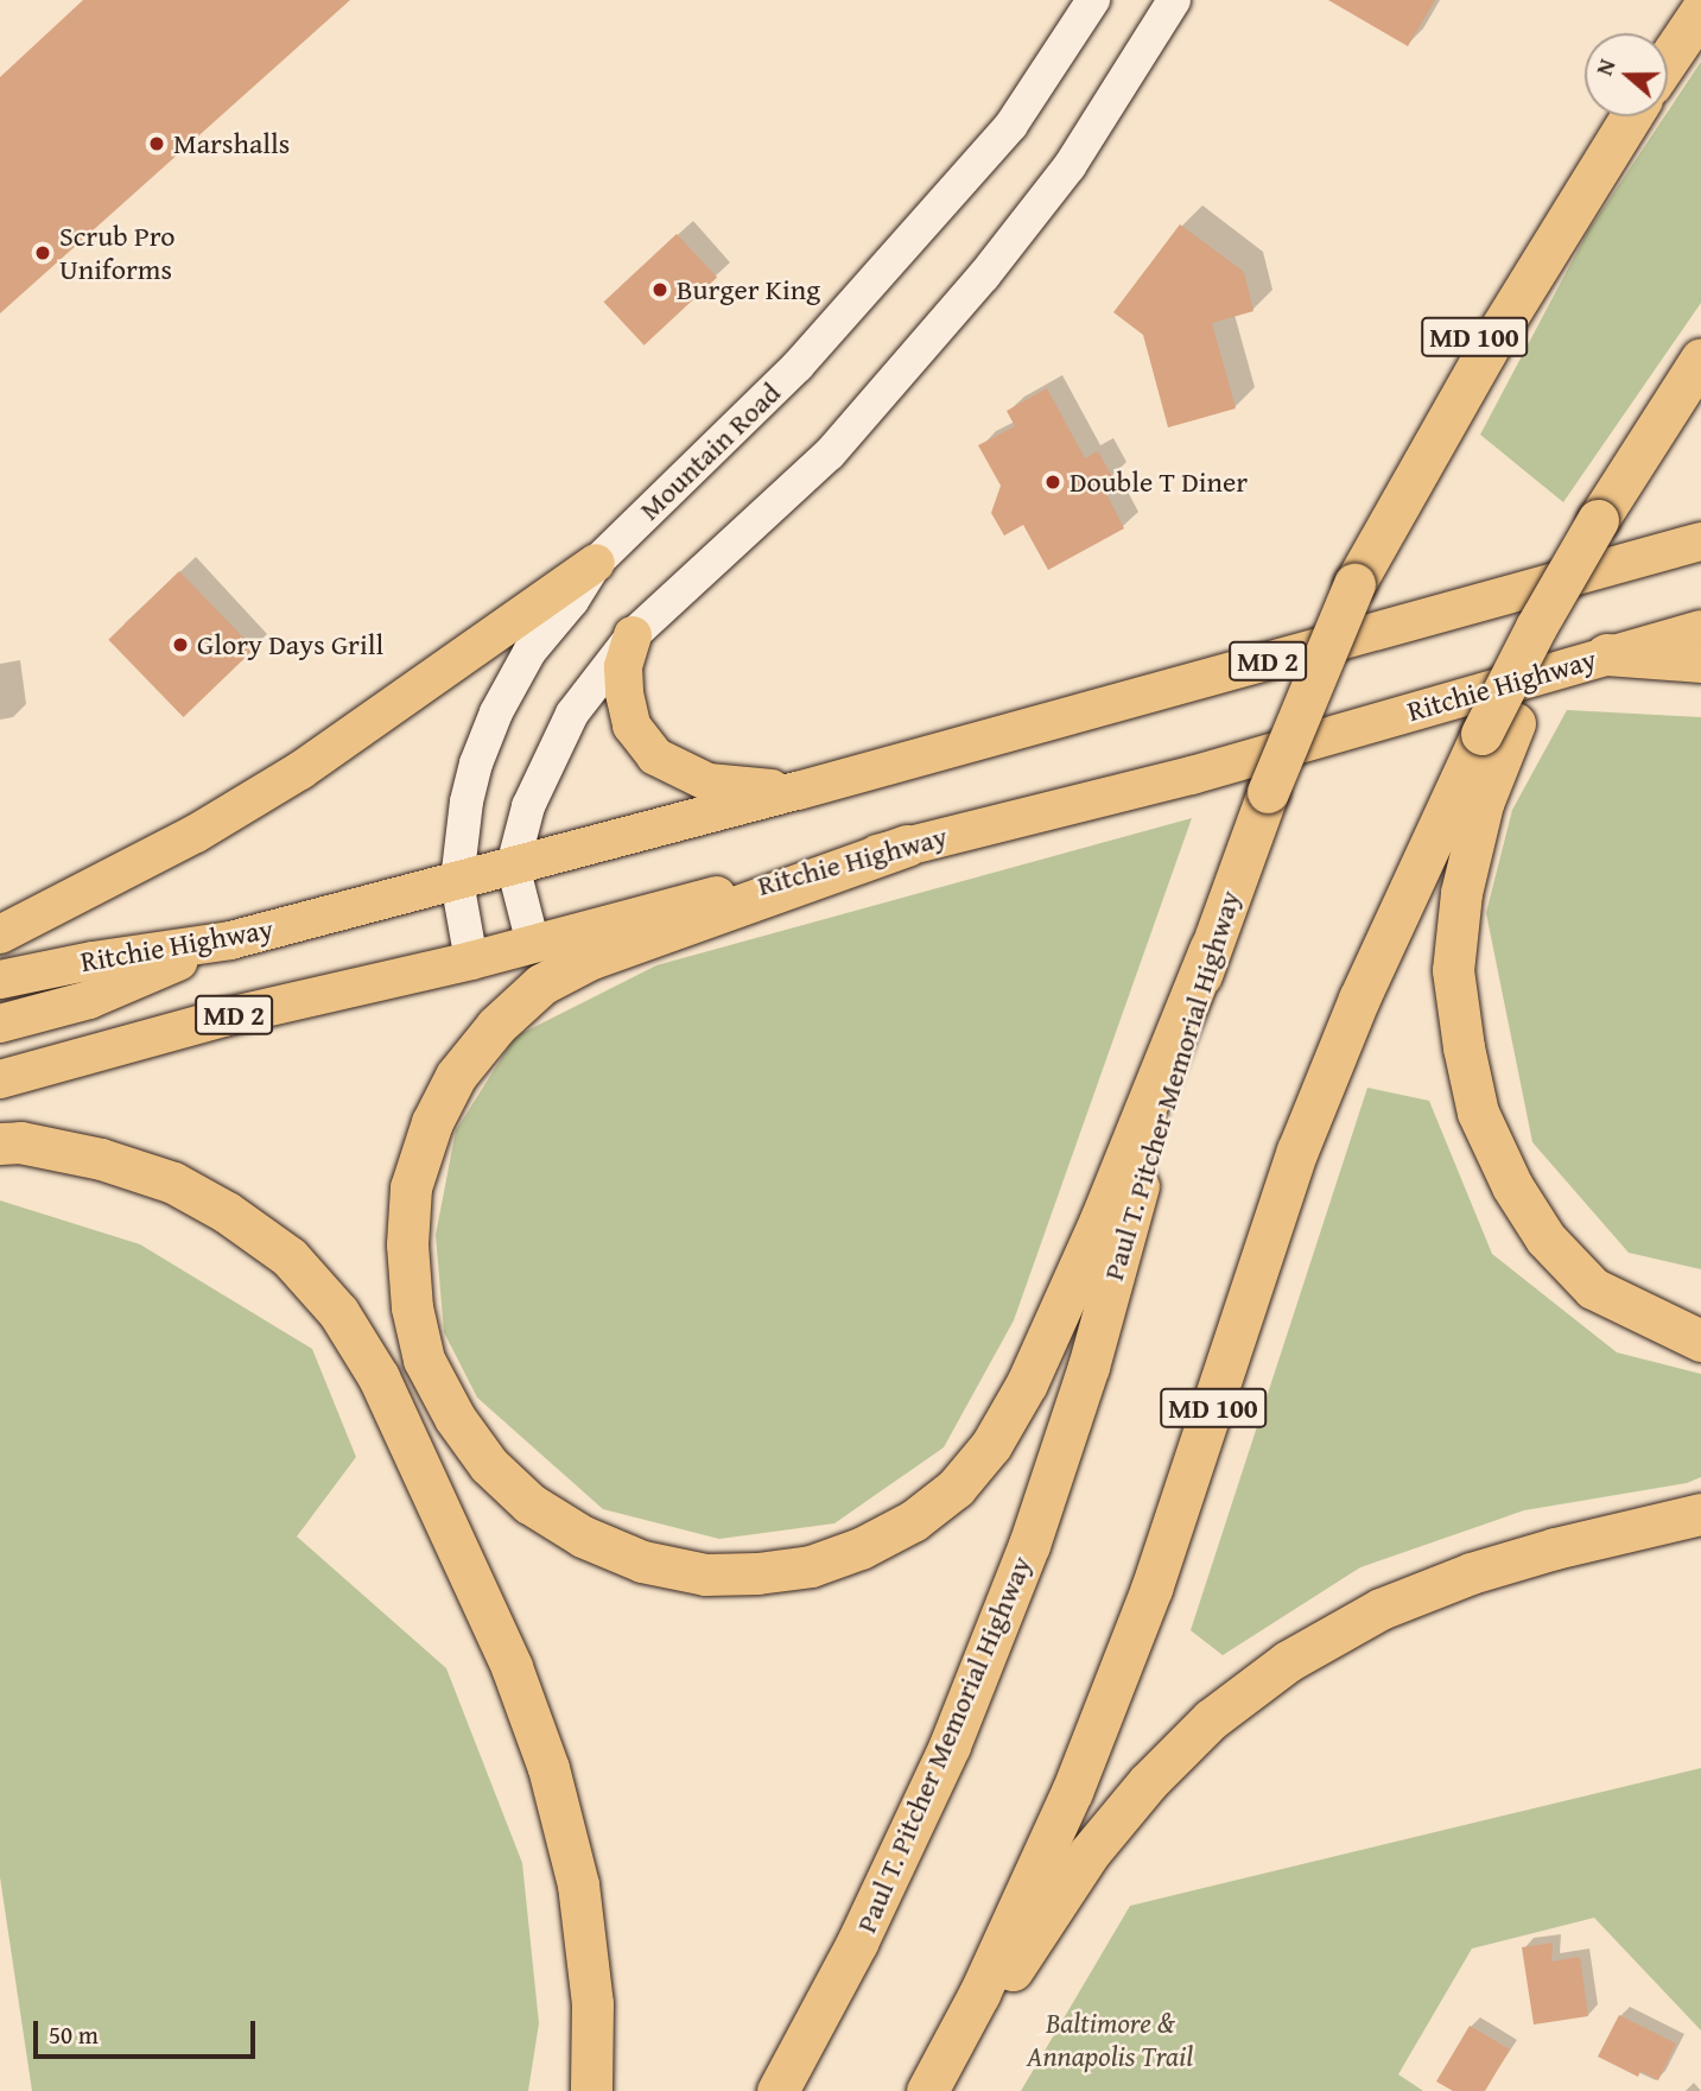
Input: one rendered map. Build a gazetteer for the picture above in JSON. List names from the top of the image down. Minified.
{"streets":{"highway":["MD 100","Paul T. Pitcher Memorial Highway"],"main road":["Mountain Road","MD 2","Ritchie Highway"]},"crossings":[["Mountain Road","Ritchie Highway"]],"parks":["Baltimore & Annapolis Trail"],"places":["Marshalls","Scrub Pro Uniforms","Burger King","Double T Diner","Glory Days Grill"],"scale_bar":"50 m","north":"left"}
